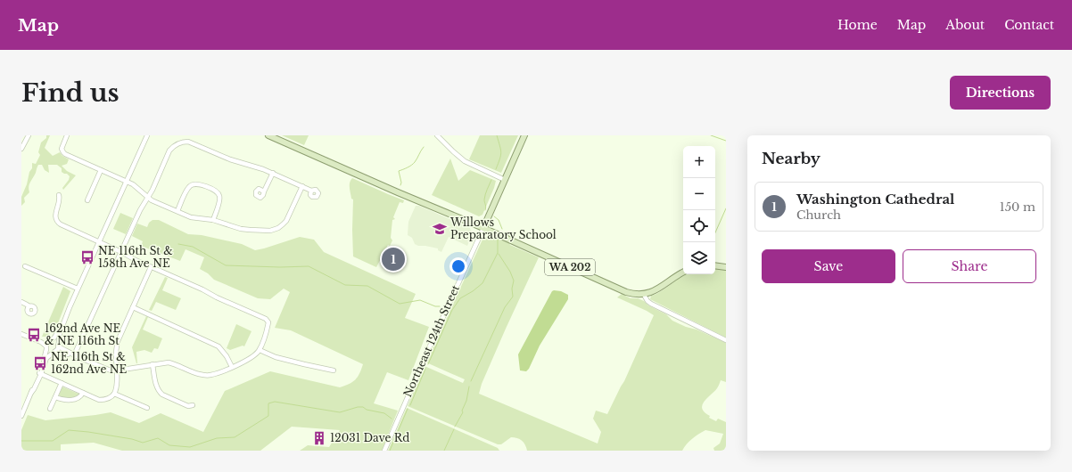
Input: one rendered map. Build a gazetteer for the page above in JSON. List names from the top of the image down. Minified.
{"streets":{"main road":["WA 202","Northeast 124th Street"]},"crossings":[["WA 202","Northeast 124th Street"]],"places":{"school or university":["Willows Preparatory School"],"bus stop":["NE 116th St & 158th Ave NE","162nd Ave NE & NE 116th St","NE 116th St & 162nd Ave NE"],"building":["12031 Dave Rd"]},"page":{"header":"Map","nav":["Home","Map","About","Contact"],"buttons":["Directions",["Save","Share"]],"title":"Find us","heading":"Nearby","map_buttons":["+","−"],"list":[{"mark":"1","name":"Washington Cathedral","note":"Church","value":"150 m"}],"pins":"1"}}
